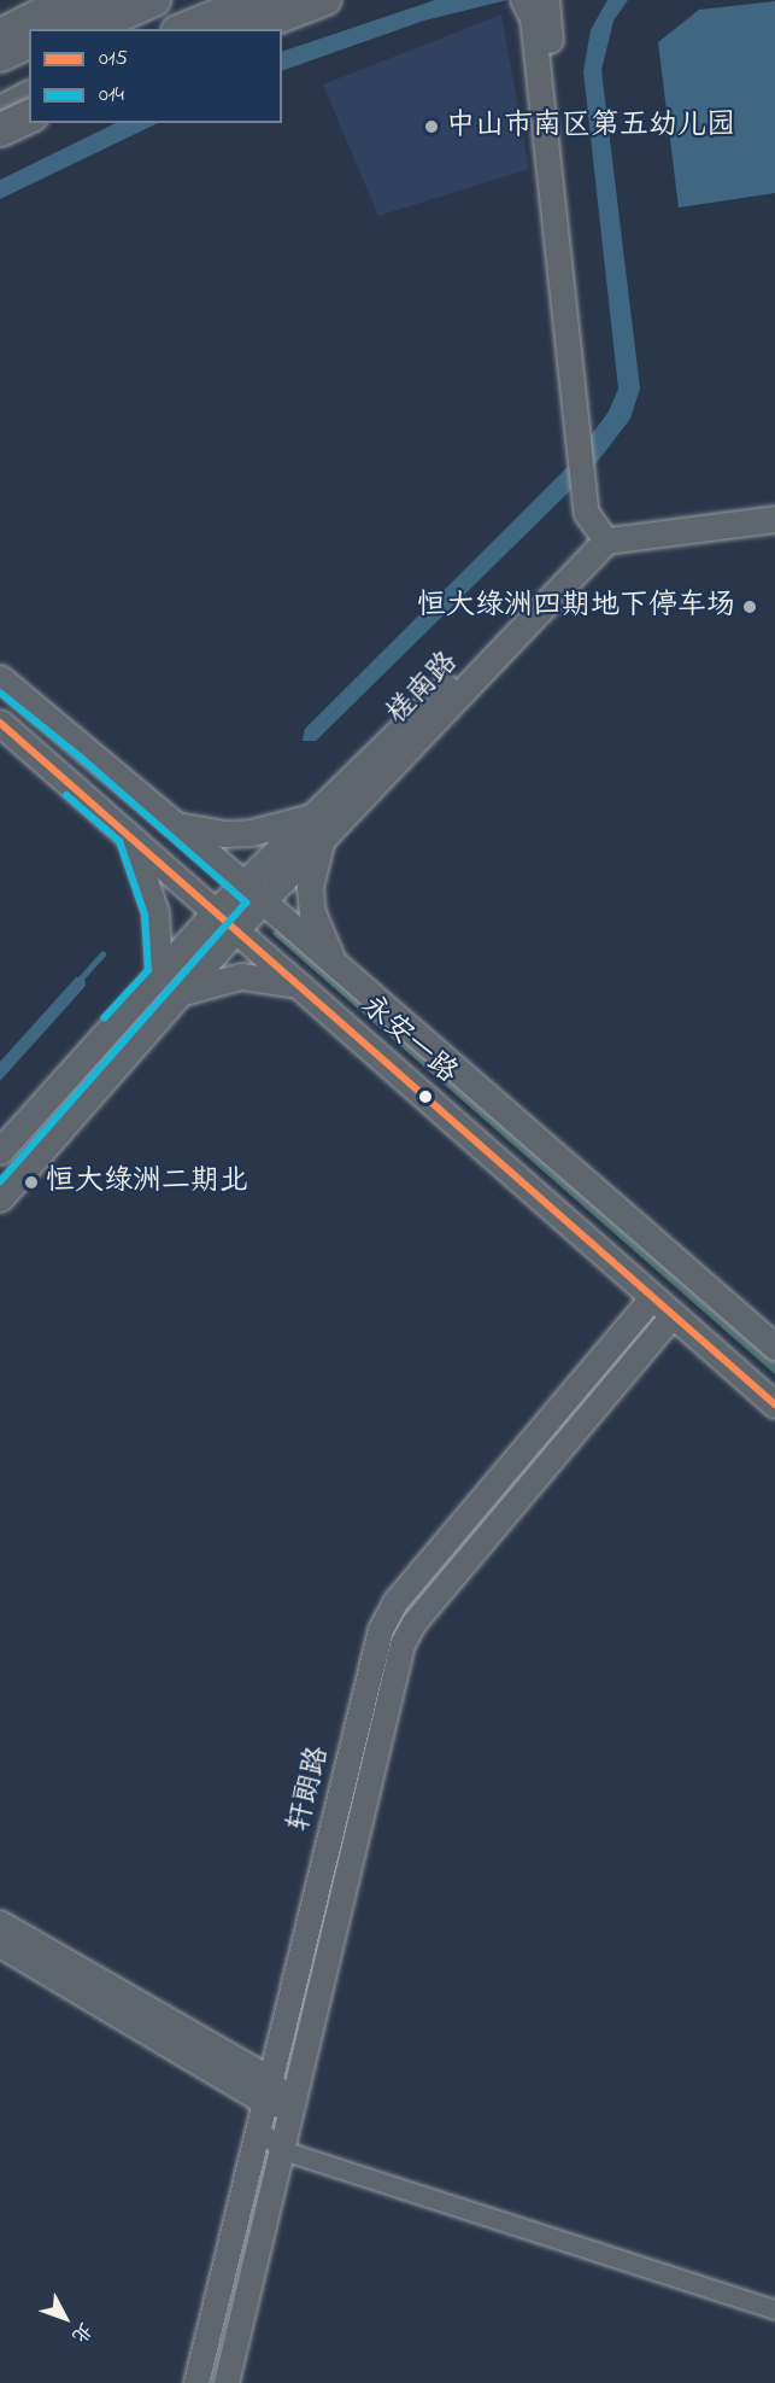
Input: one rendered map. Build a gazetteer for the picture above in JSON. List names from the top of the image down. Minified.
{"streets":{"main road":["槎南路","永安一路"],"street":["轩朗路"]},"crossings":[["槎南路","永安一路"],["永安一路","轩朗路"]],"places":["中山市南区第五幼儿园","恒大绿洲四期地下停车场","恒大绿洲二期北"],"lines":["transit line 014","transit line 015"],"legend":["015","014"],"north":"bottom right"}
